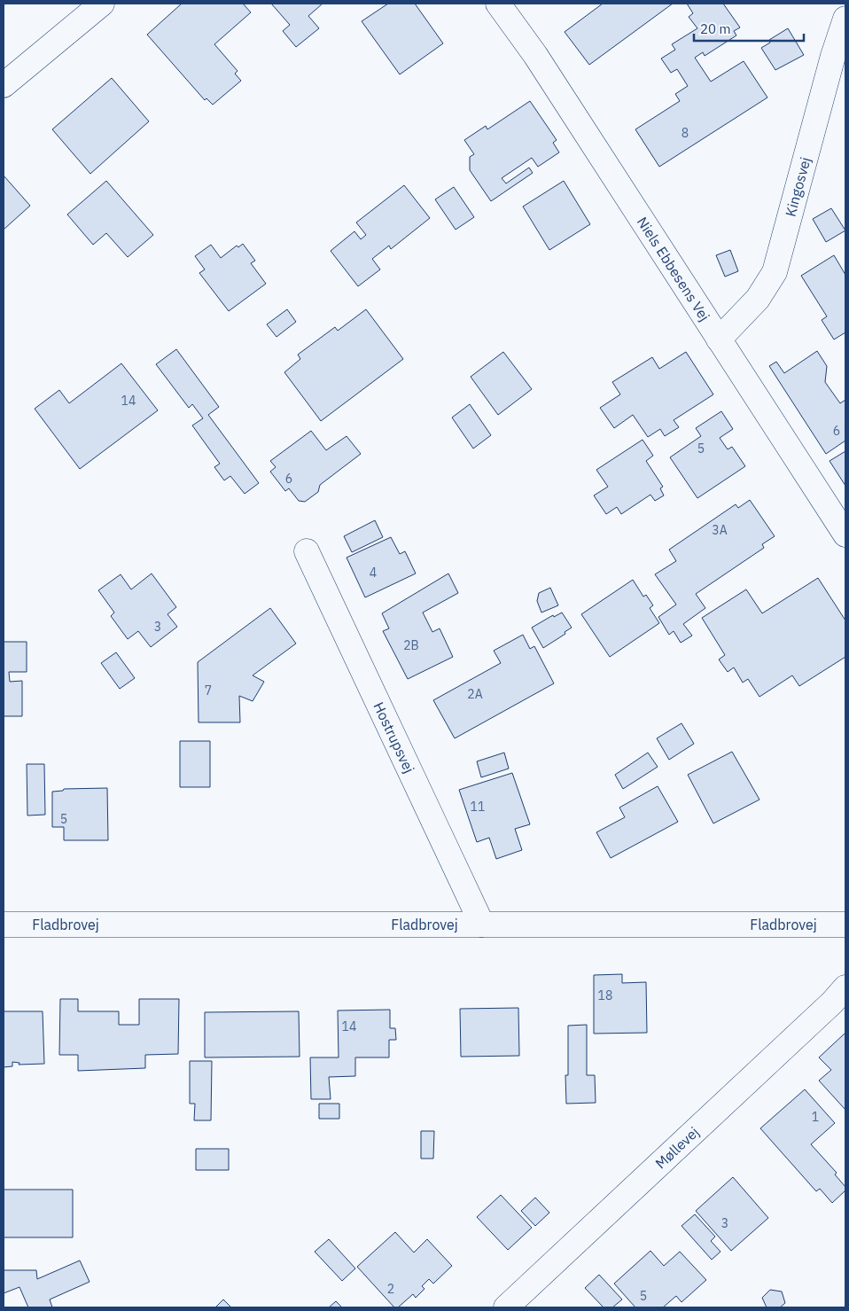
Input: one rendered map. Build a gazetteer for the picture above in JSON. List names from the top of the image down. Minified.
{"streets":{"street":["Kingosvej","Niels Ebbesens Vej","Hostrupsvej","Fladbrovej","Møllevej"]},"crossings":[["Kingosvej","Niels Ebbesens Vej"],["Hostrupsvej","Fladbrovej"]],"house_numbers":["8","14","6","5","6","3A","4","3","2B","7","2A","11","5","18","14","1","3","2","5"],"scale_bar":"20 m"}
